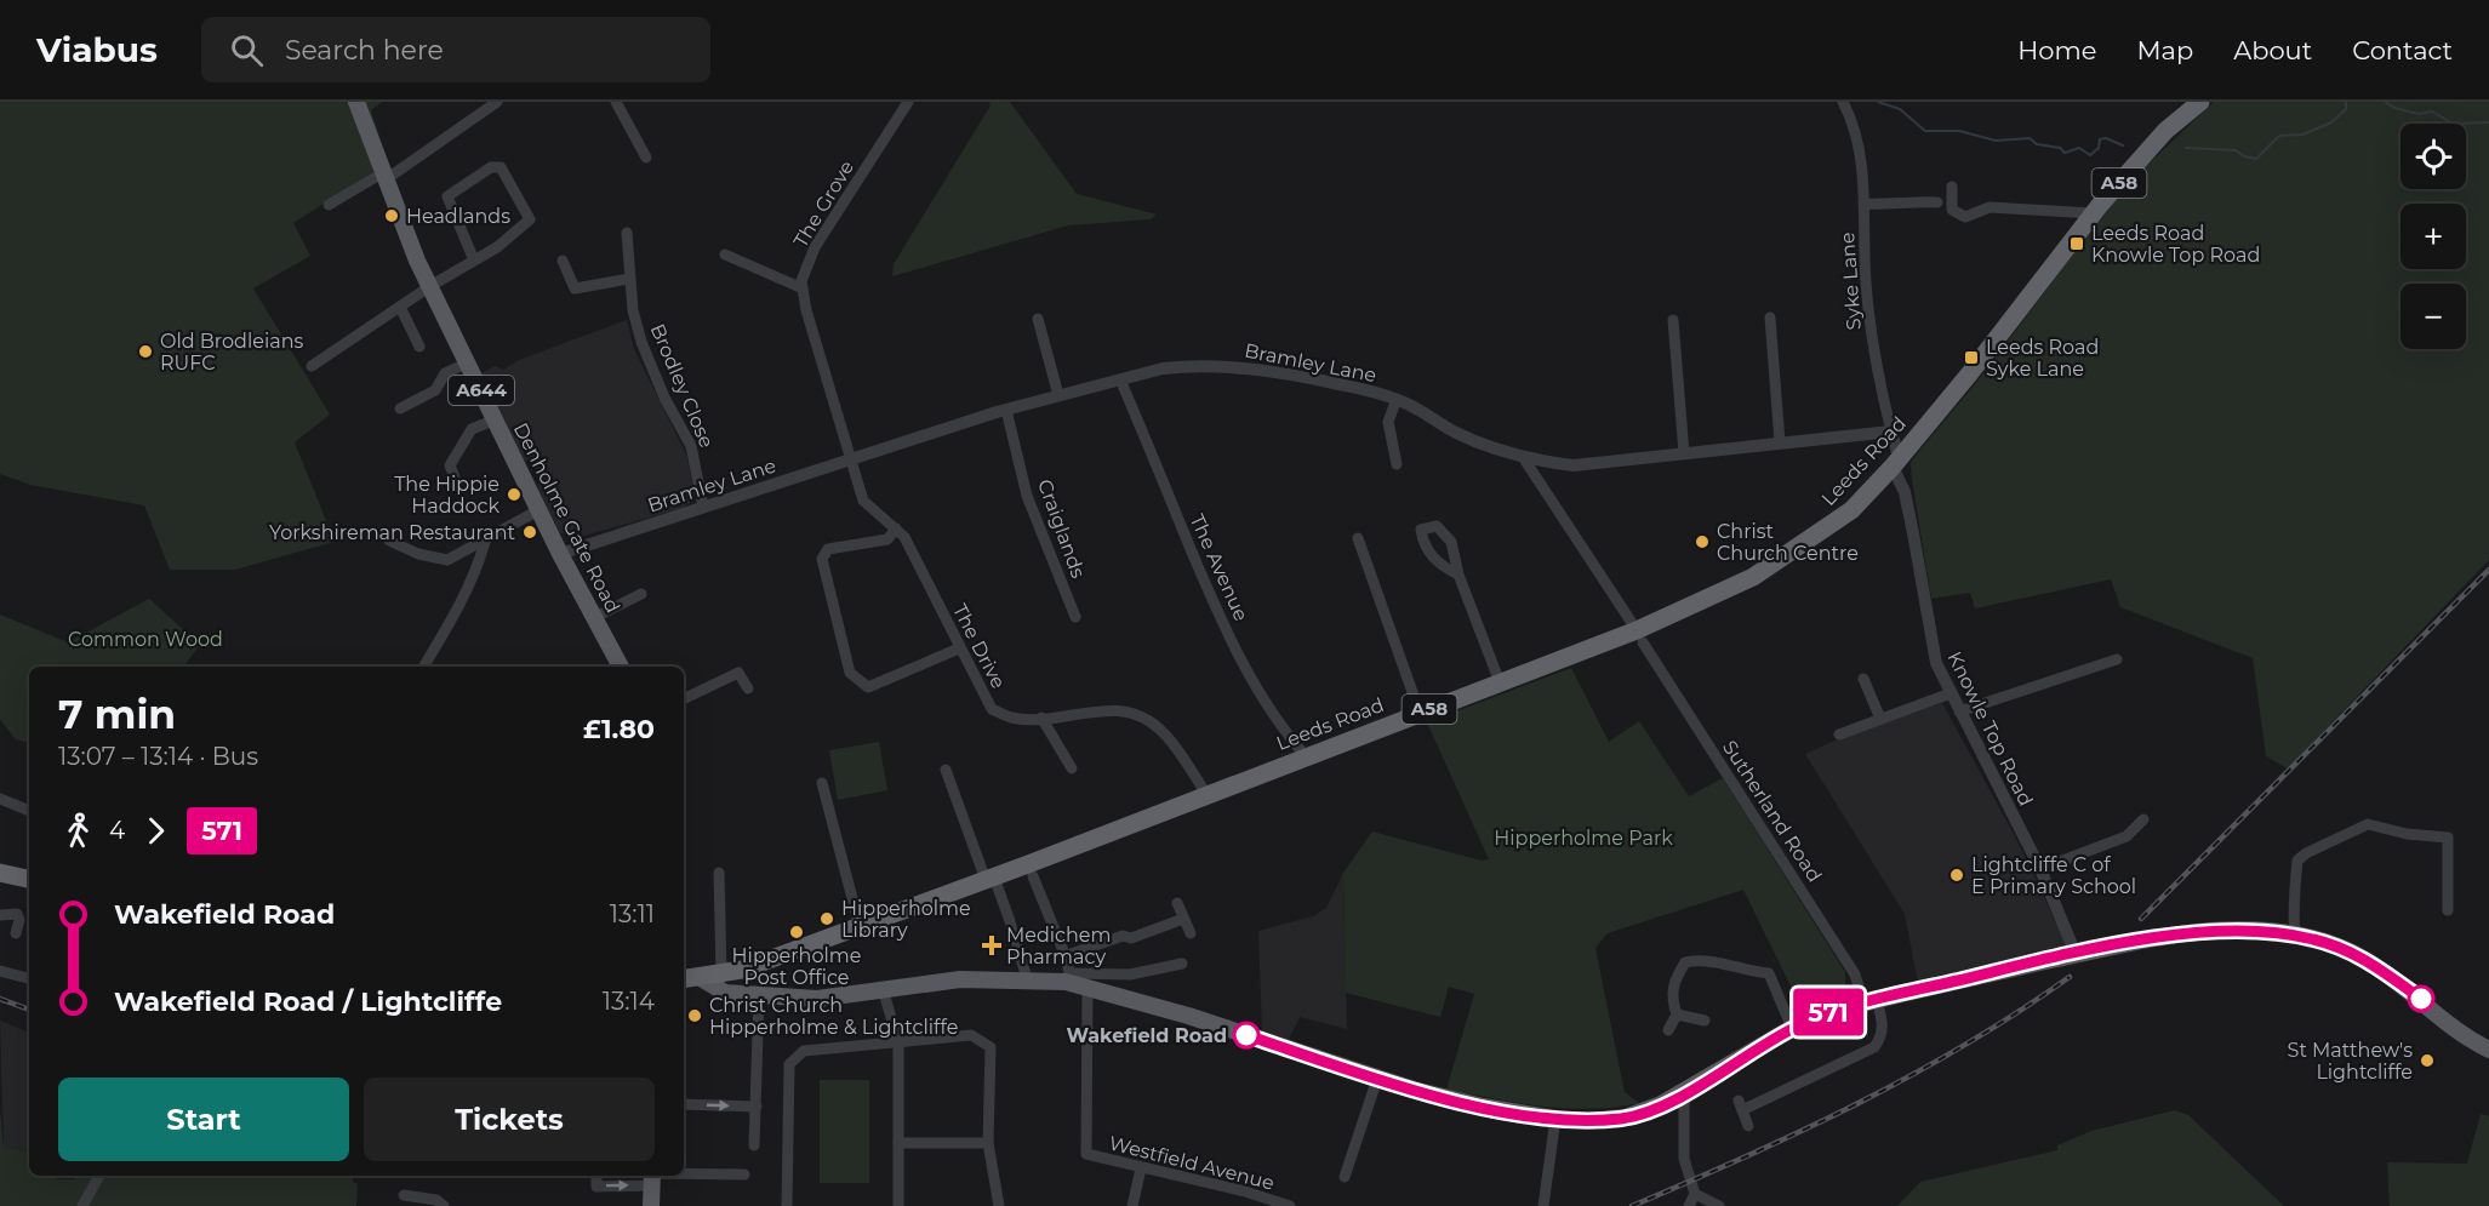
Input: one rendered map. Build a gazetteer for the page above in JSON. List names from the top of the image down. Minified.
{"streets":{"highway":["A58","Leeds Road"],"main road":["A644","Denholme Gate Road"],"street":["The Grove","Syke Lane","Bramley Lane","Brodley Close","Craiglands","The Avenue","The Drive","Knowle Top Road","Sutherland Road","Westfield Avenue"]},"crossings":[["A58","Leeds Road"],["Syke Lane","Bramley Lane"],["Syke Lane","Leeds Road"],["Syke Lane","Knowle Top Road"],["Bramley Lane","Brodley Close"],["Bramley Lane","Denholme Gate Road"],["Bramley Lane","Craiglands"],["Bramley Lane","The Avenue"],["Bramley Lane","The Drive"],["Bramley Lane","Sutherland Road"],["Leeds Road","The Avenue"],["Leeds Road","The Drive"],["Leeds Road","Knowle Top Road"],["Leeds Road","Sutherland Road"]],"parks":["Common Wood","Hipperholme Park"],"places":{"other":["Headlands","Old Brodleians RUFC","The Hippie Haddock","Yorkshireman Restaurant","Christ Church Centre","Lightcliffe C of E Primary School","Hipperholme Library","Hipperholme Post Office","Christ Church Hipperholme & Lightcliffe","Wakefield Road","St Matthew's Lightcliffe"],"transit":["Leeds Road Knowle Top Road","Leeds Road Syke Lane"],"health":["Medichem Pharmacy"]},"lines":["bus line 571"],"page":{"header":"Viabus","search":"Search here","nav":["Home","Map","About","Contact"],"on_map":"571","map_buttons":["+","−"],"heading":["7 min","13:07 – 13:14 · Bus","£1.80"],"legs":["4","571"],"list":[{"name":"Wakefield Road","value":"13:11"},{"name":"Wakefield Road / Lightcliffe","value":"13:14"}],"buttons":["Start","Tickets"]}}
